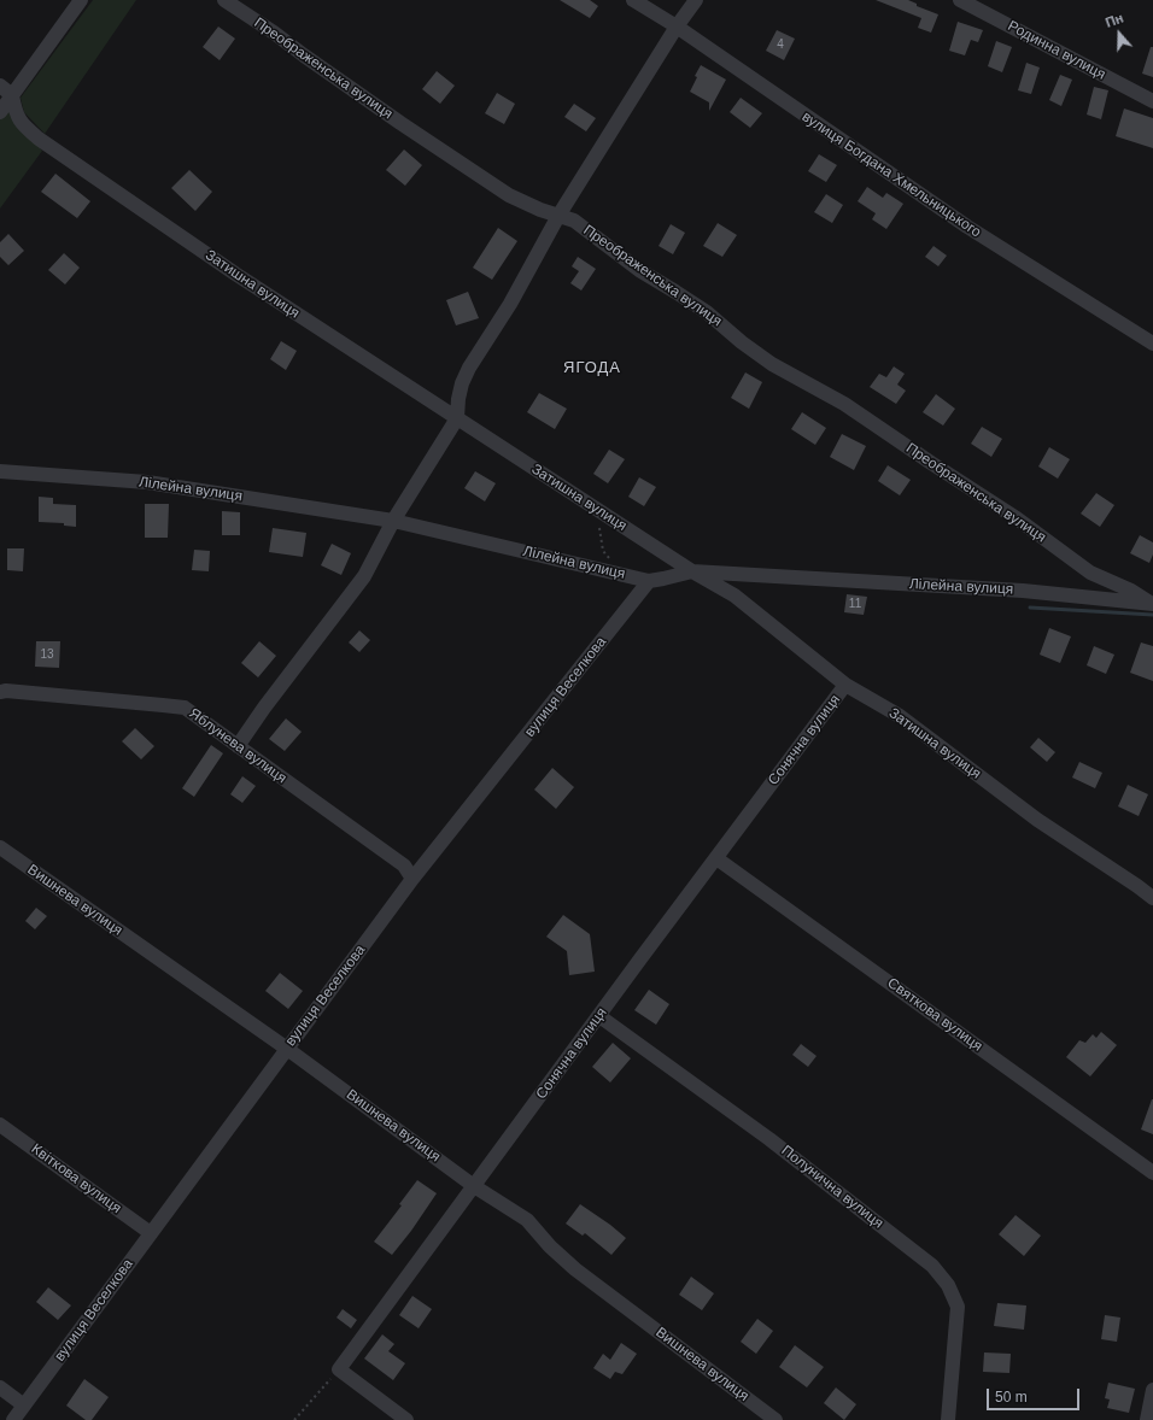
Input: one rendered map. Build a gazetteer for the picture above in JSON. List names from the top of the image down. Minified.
{"streets":{"street":["Родинна вулиця","Преображенська вулиця","вулиця Богдана Хмельницького","Затишна вулиця","Лілейна вулиця","вулиця Веселкова","Сонячна вулиця","Яблунева вулиця","Вишнева вулиця","Святкова вулиця","Квіткова вулиця","Полунична вулиця"]},"crossings":[["Преображенська вулиця","Лілейна вулиця"],["Затишна вулиця","Лілейна вулиця"],["Затишна вулиця","Сонячна вулиця"],["Лілейна вулиця","вулиця Веселкова"],["вулиця Веселкова","Яблунева вулиця"],["вулиця Веселкова","Вишнева вулиця"],["вулиця Веселкова","Квіткова вулиця"],["Сонячна вулиця","Вишнева вулиця"],["Сонячна вулиця","Святкова вулиця"],["Сонячна вулиця","Полунична вулиця"]],"districts":["ЯГОДА"],"house_numbers":["4","11","13"],"scale_bar":"50 m","north":"top"}
